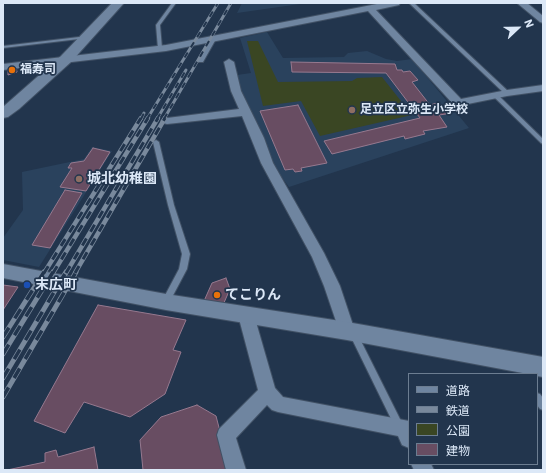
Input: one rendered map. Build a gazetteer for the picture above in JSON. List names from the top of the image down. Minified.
{"places":["福寿司","足立区立弥生小学校","城北幼稚園","末広町","てこりん"],"legend":["道路","鉄道","公園","建物"],"north":"right"}
